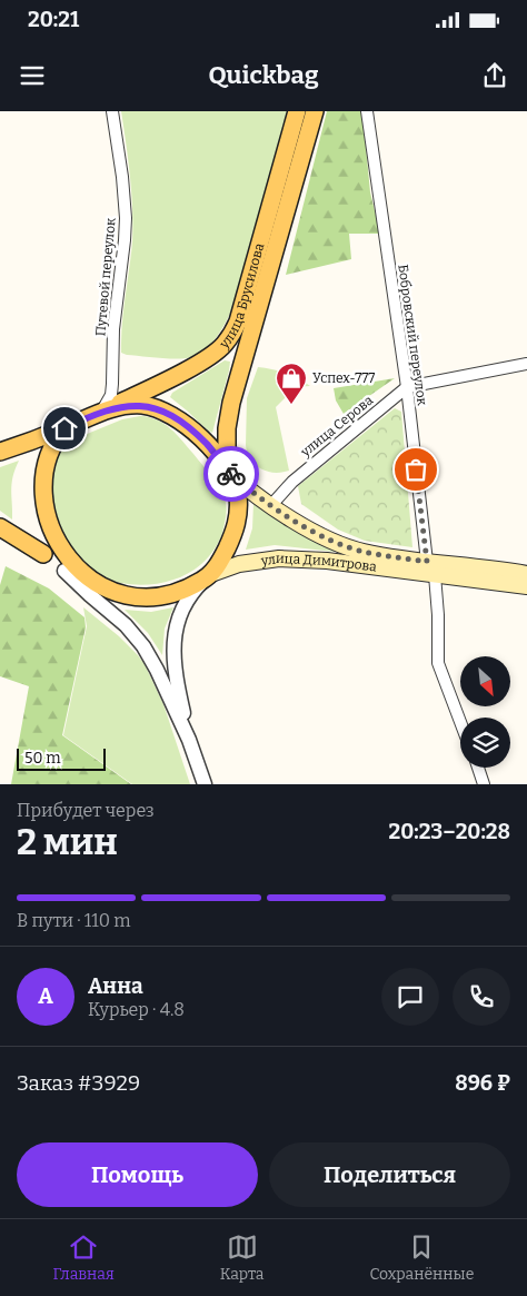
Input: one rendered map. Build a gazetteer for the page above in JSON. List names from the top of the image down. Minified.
{"streets":{"main road":["улица Брусилова","улица Димитрова"],"street":["Путевой переулок","Бобровский переулок","улица Серова"]},"crossings":[["Путевой переулок","улица Брусилова"],["Путевой переулок","улица Димитрова"],["улица Брусилова","улица Димитрова"],["Бобровский переулок","улица Серова"],["Бобровский переулок","улица Димитрова"],["улица Серова","улица Димитрова"]],"places":{"shop":["Успех-777"]},"scale_bar":"50 m","north":"bottom right","page":{"status":"20:21","header":"Quickbag","scale":"50 m","heading":["2 мин","Прибудет через","20:23–20:28"],"panel":["Анна","Курьер · 4.8","Заказ #3929","896 ₽"],"bar":"В пути · 110 m","round":"А","buttons":["Помощь","Поделиться"],"tabs":["Главная","Карта","Сохранённые"]}}
